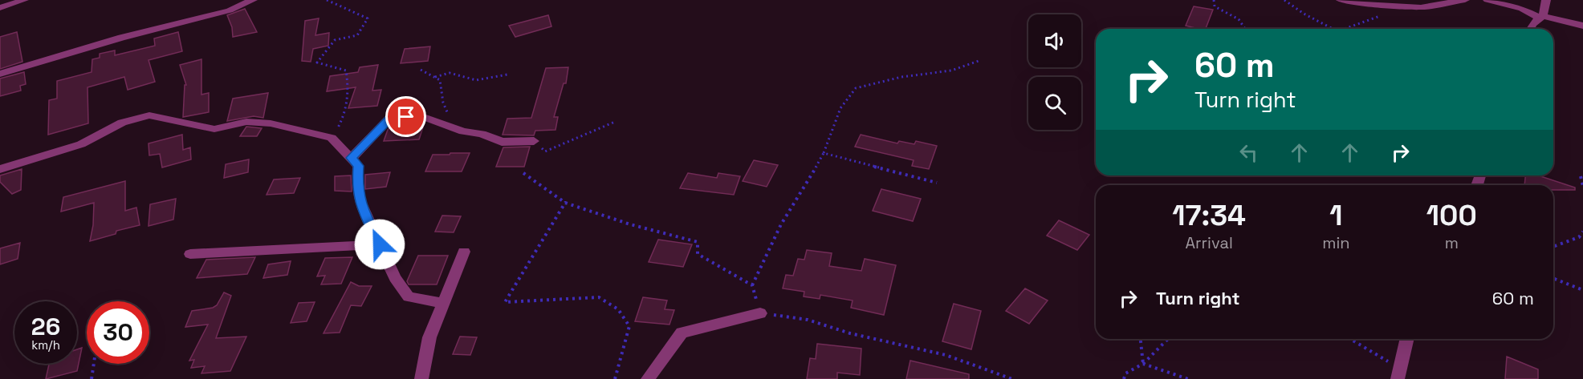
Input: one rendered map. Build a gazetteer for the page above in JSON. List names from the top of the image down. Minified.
{"page":{"turn":["60 m","Turn right"],"eta":["17:34","Arrival","1","min","100","m"],"list":[{"name":"Turn right","value":"60 m"}],"speed":"26 km/h","limit":"30"}}
